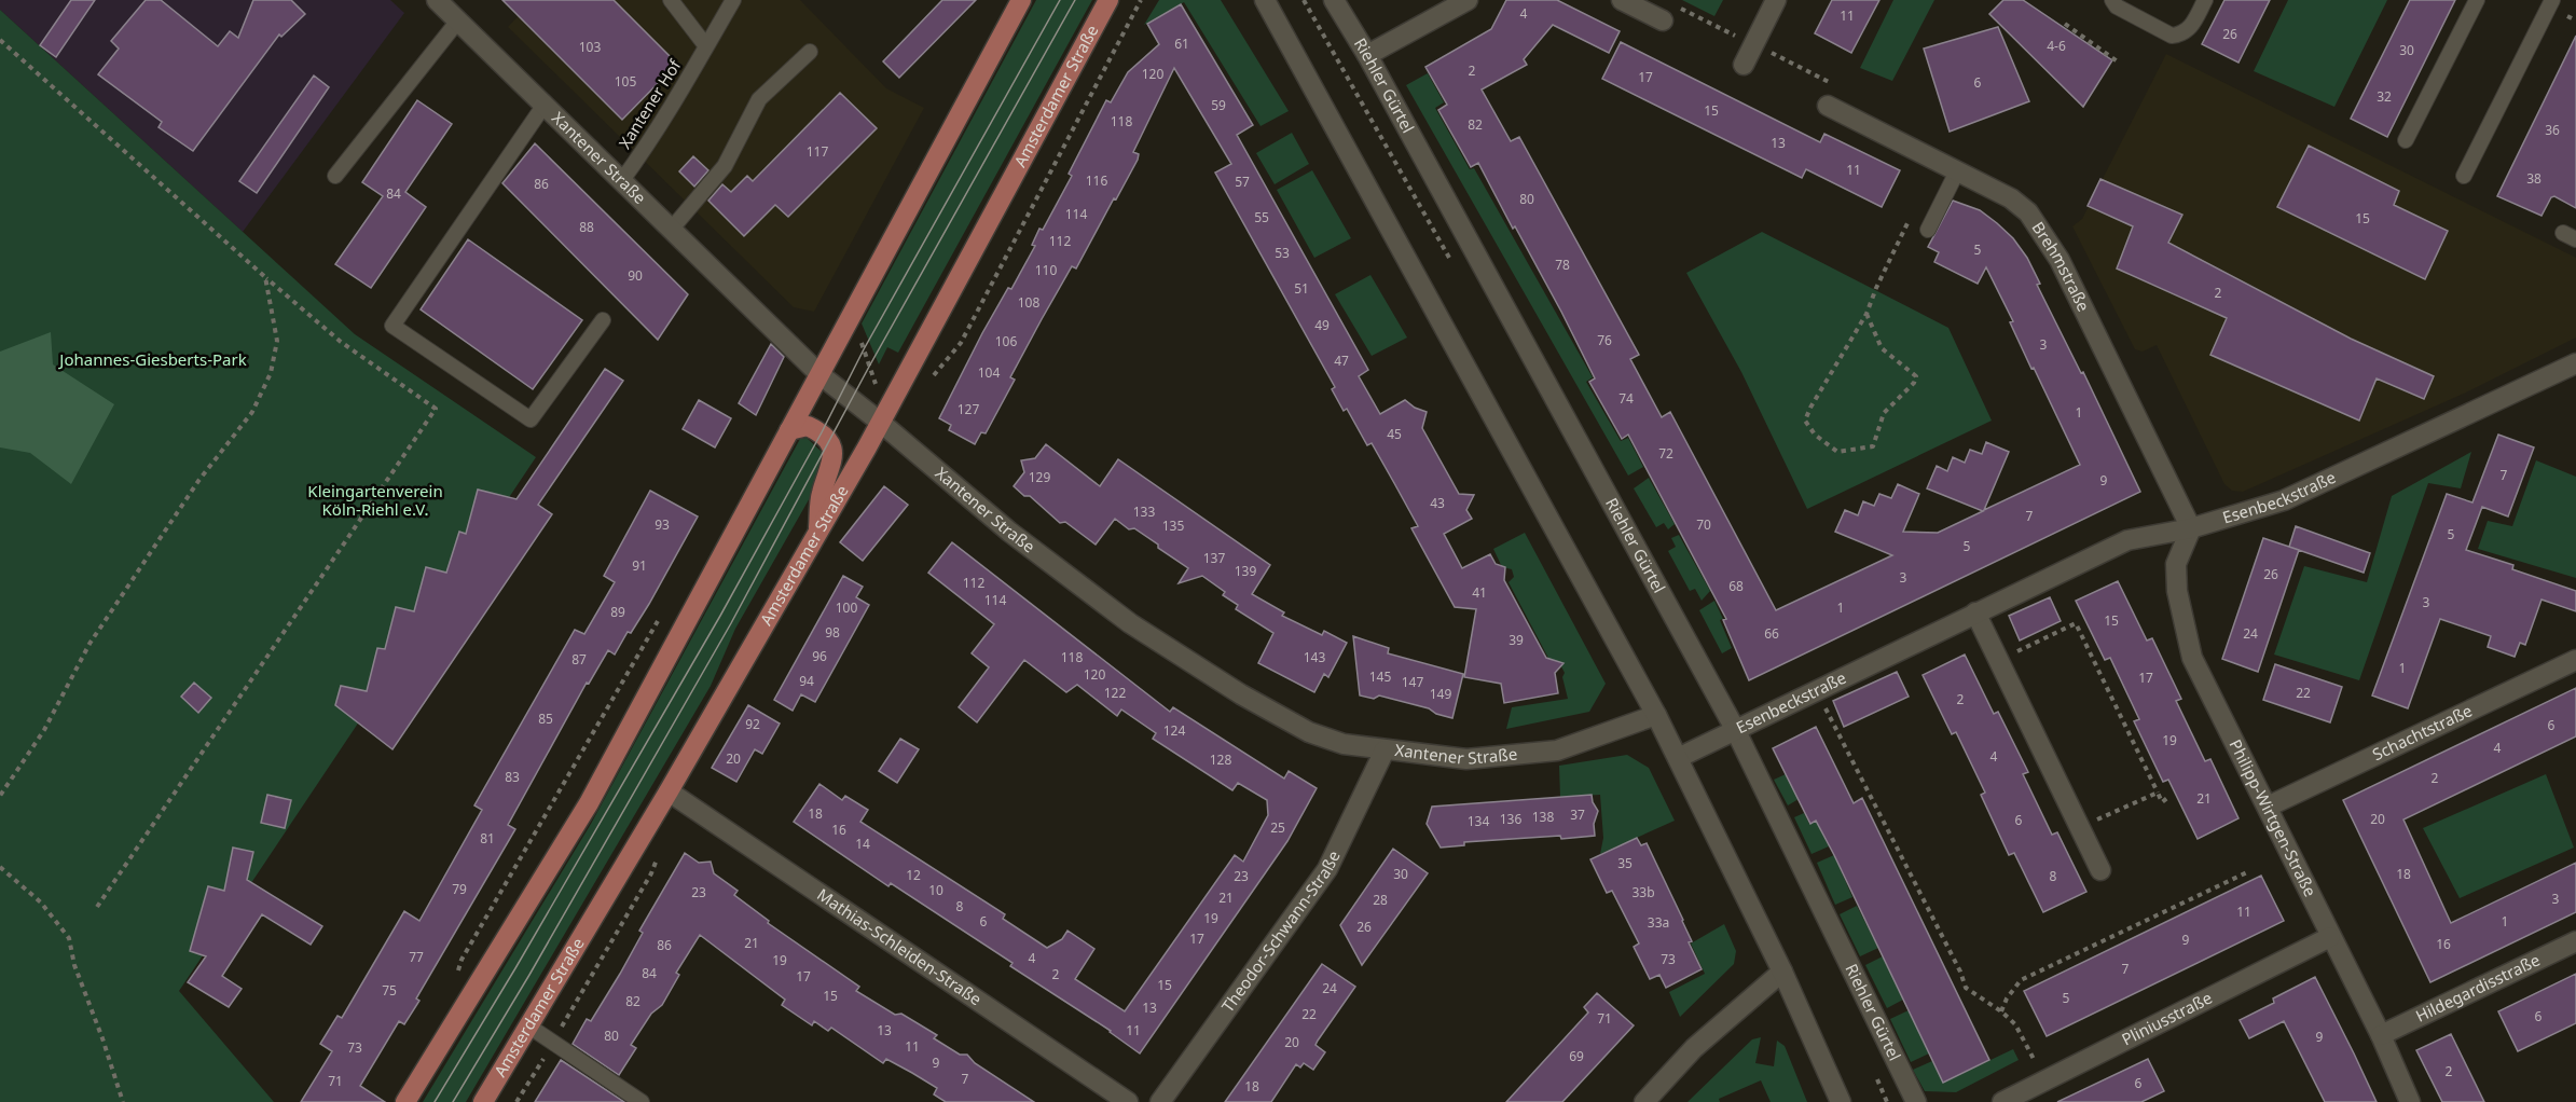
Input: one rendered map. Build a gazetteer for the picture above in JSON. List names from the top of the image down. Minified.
{"streets":{"main road":["Amsterdamer Straße"],"street":["Riehler Gürtel","Xantener Straße","Brehmstraße","Esenbeckstraße","Schachtstraße","Philipp-Wirtgen-Straße","Theodor-Schwann-Straße","Mathias-Schleiden-Straße","Hildegardisstraße","Pliniusstraße"],"lane":["Xantener Hof"]},"crossings":[["Riehler Gürtel","Esenbeckstraße"],["Amsterdamer Straße","Xantener Straße"],["Amsterdamer Straße","Mathias-Schleiden-Straße"],["Xantener Hof","Xantener Straße"],["Xantener Straße","Theodor-Schwann-Straße"],["Brehmstraße","Esenbeckstraße"],["Brehmstraße","Philipp-Wirtgen-Straße"],["Esenbeckstraße","Philipp-Wirtgen-Straße"],["Schachtstraße","Philipp-Wirtgen-Straße"],["Philipp-Wirtgen-Straße","Hildegardisstraße"],["Philipp-Wirtgen-Straße","Pliniusstraße"]],"parks":["Johannes-Giesberts-Park","Kleingartenverein Köln-Riehl e.V."],"house_numbers":["4","11","26","61","4-6","103","30","2","120","17","105","6","32","59","15","118","82","36","13","117","11","38","116","57","86","84","80","114","55","15","88","112","5","53","78","110","90","51","2","108","49","76","106","3","47","104","74","127","1","45","72","7","129","9","43","133","7","93","70","135","5","5","137","91","139","26","3","112","68","41","114","3","100","1","89","15","98","66","24","39","96","118","143","87","1","120","145","17","94","147","122","22","149","2","85","92","6","124","19","4","4","20","128","83","2","21","18","37","138","136","20","6","134","25","16","81","14","35","30","18","12","23","8","79","10","23","33b","21","3","28","8","11","19","6","1","33a","26","17","9","21","16","86","77","4","73","19","7","84","2","17","15","24","75","15","5","82","13","22","6","71","13","11","80","9","20","11","73","69","9","2","7","71","6","18"]}
